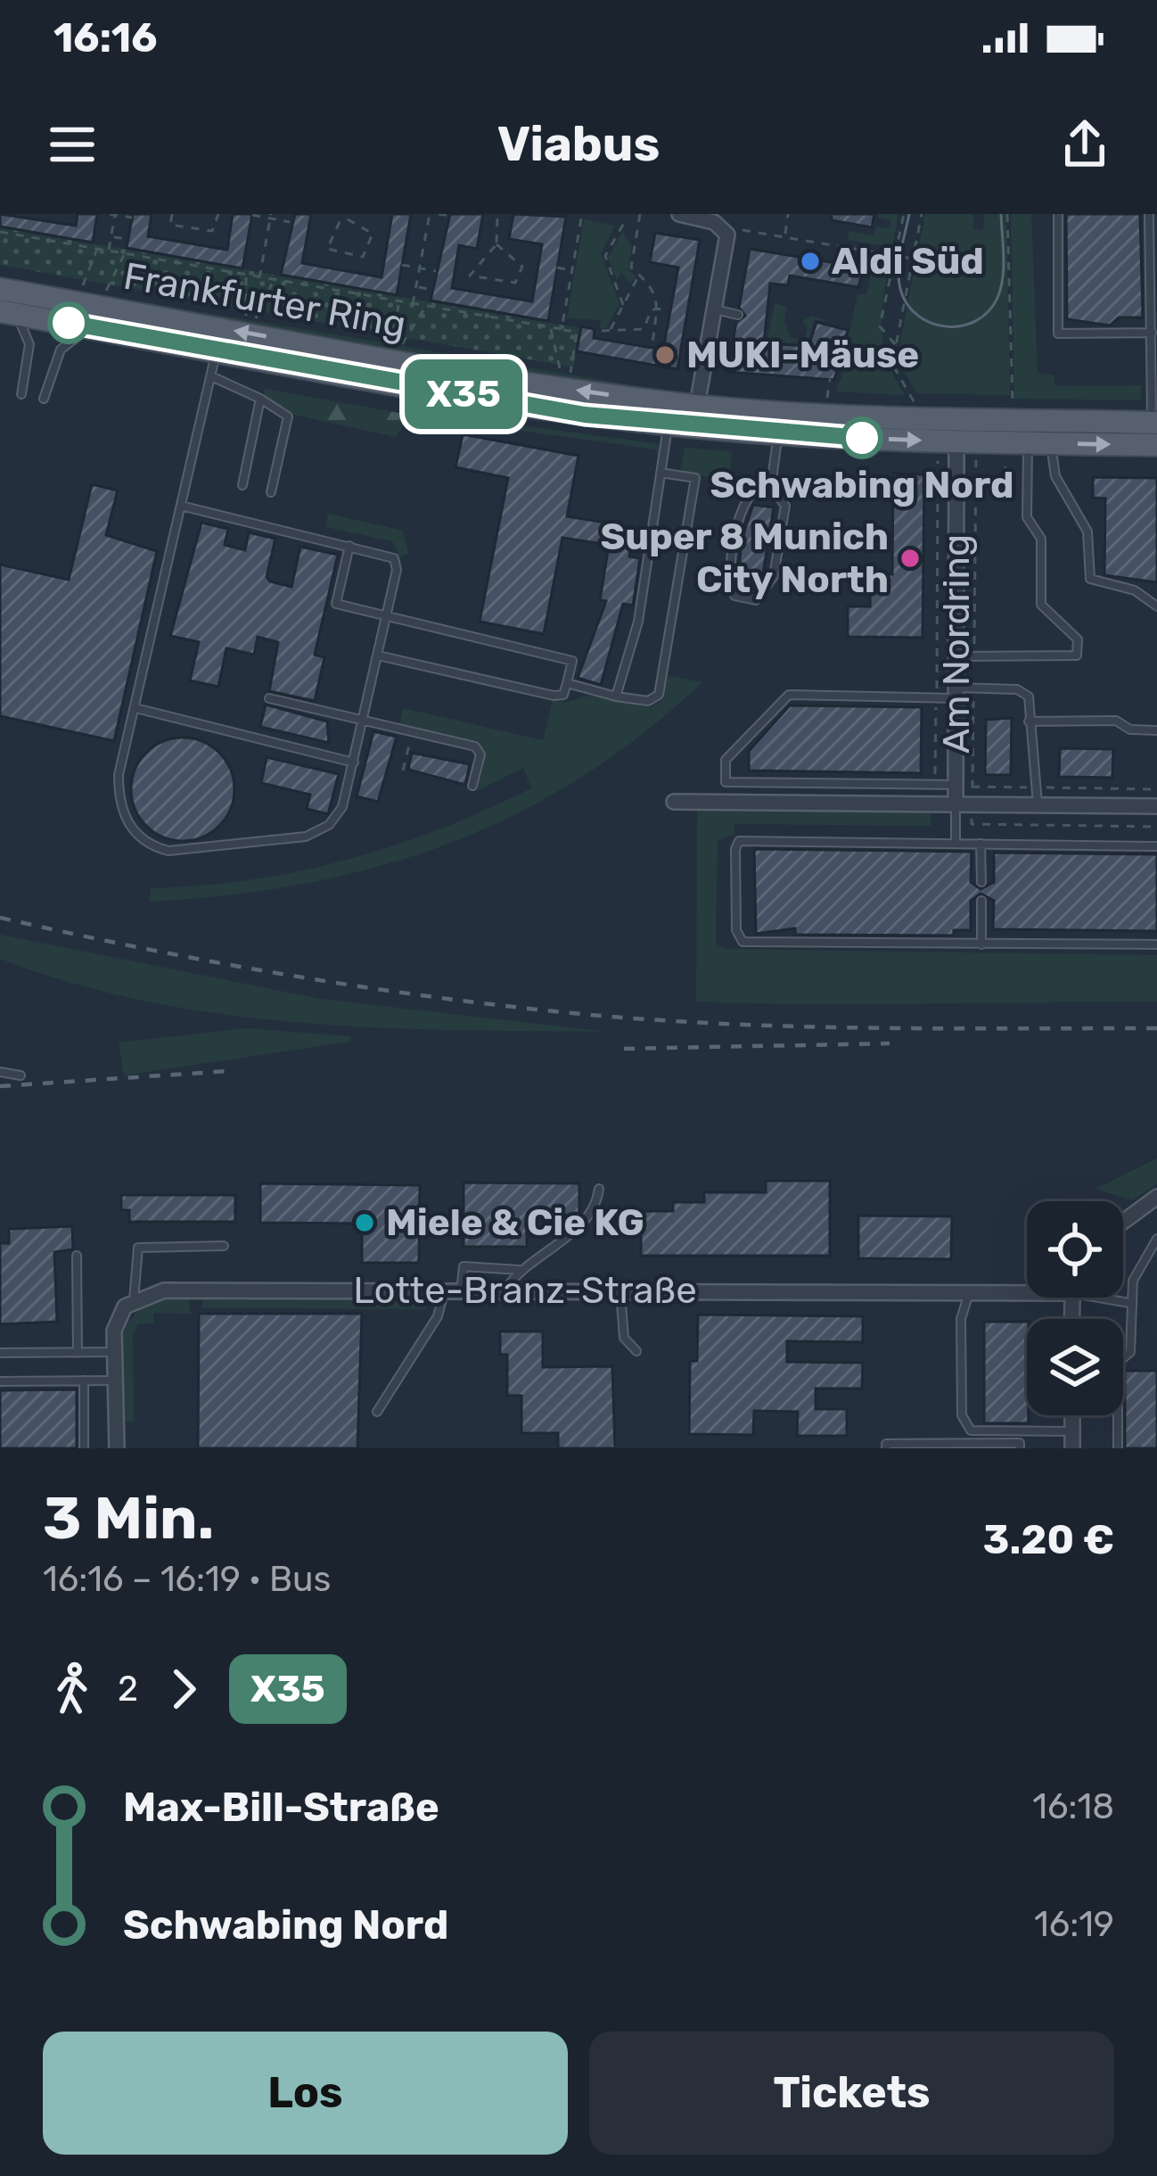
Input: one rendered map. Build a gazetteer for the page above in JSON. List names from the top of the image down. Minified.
{"streets":{"main road":["Frankfurter Ring"],"street":["Am Nordring","Lotte-Branz-Straße"]},"crossings":[["Frankfurter Ring","Am Nordring"]],"places":["Aldi Süd","MUKI-Mäuse","Schwabing Nord","Super 8 Munich City North","Miele & Cie KG"],"lines":["bus line X35"],"page":{"status":"16:16","header":"Viabus","on_map":"X35","heading":["3 Min.","16:16 – 16:19 · Bus","3.20 €"],"legs":["2","X35"],"list":[{"name":"Max-Bill-Straße","value":"16:18"},{"name":"Schwabing Nord","value":"16:19"}],"buttons":["Los","Tickets"]}}
